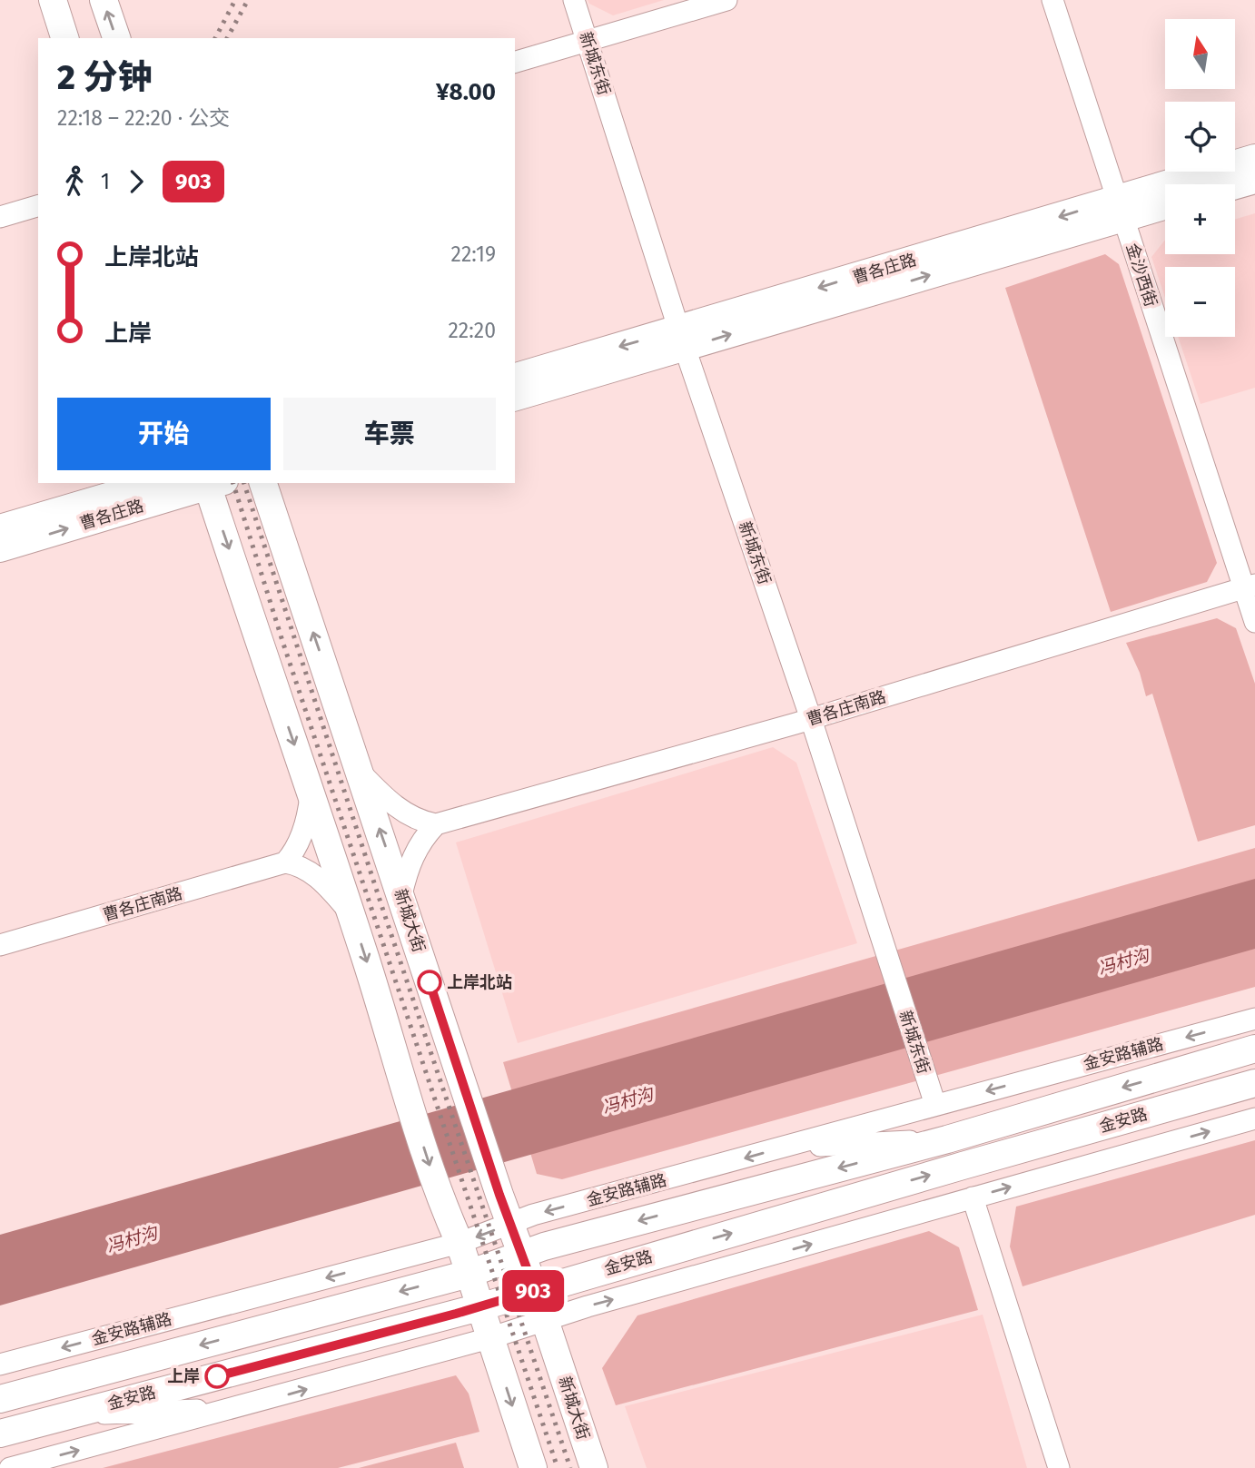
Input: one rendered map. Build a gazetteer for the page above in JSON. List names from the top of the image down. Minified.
{"streets":{"main road":["曹各庄路","新城大街","金安路"],"street":["新城东街","金沙西街","曹各庄南路","金安路辅路"]},"crossings":[["新城东街","曹各庄路"],["新城东街","曹各庄南路"],["新城东街","金安路辅路"],["曹各庄路","金沙西街"],["金沙西街","曹各庄南路"],["新城大街","金安路辅路"],["新城大街","金安路"]],"water":["冯村沟"],"places":["上岸北站","上岸"],"lines":["bus line 903"],"north":"top","page":{"on_map":"903","map_buttons":["+","−"],"heading":["2 分钟","22:18 – 22:20 · 公交","¥8.00"],"legs":["1","903"],"list":[{"name":"上岸北站","value":"22:19"},{"name":"上岸","value":"22:20"}],"buttons":["开始","车票"]}}
